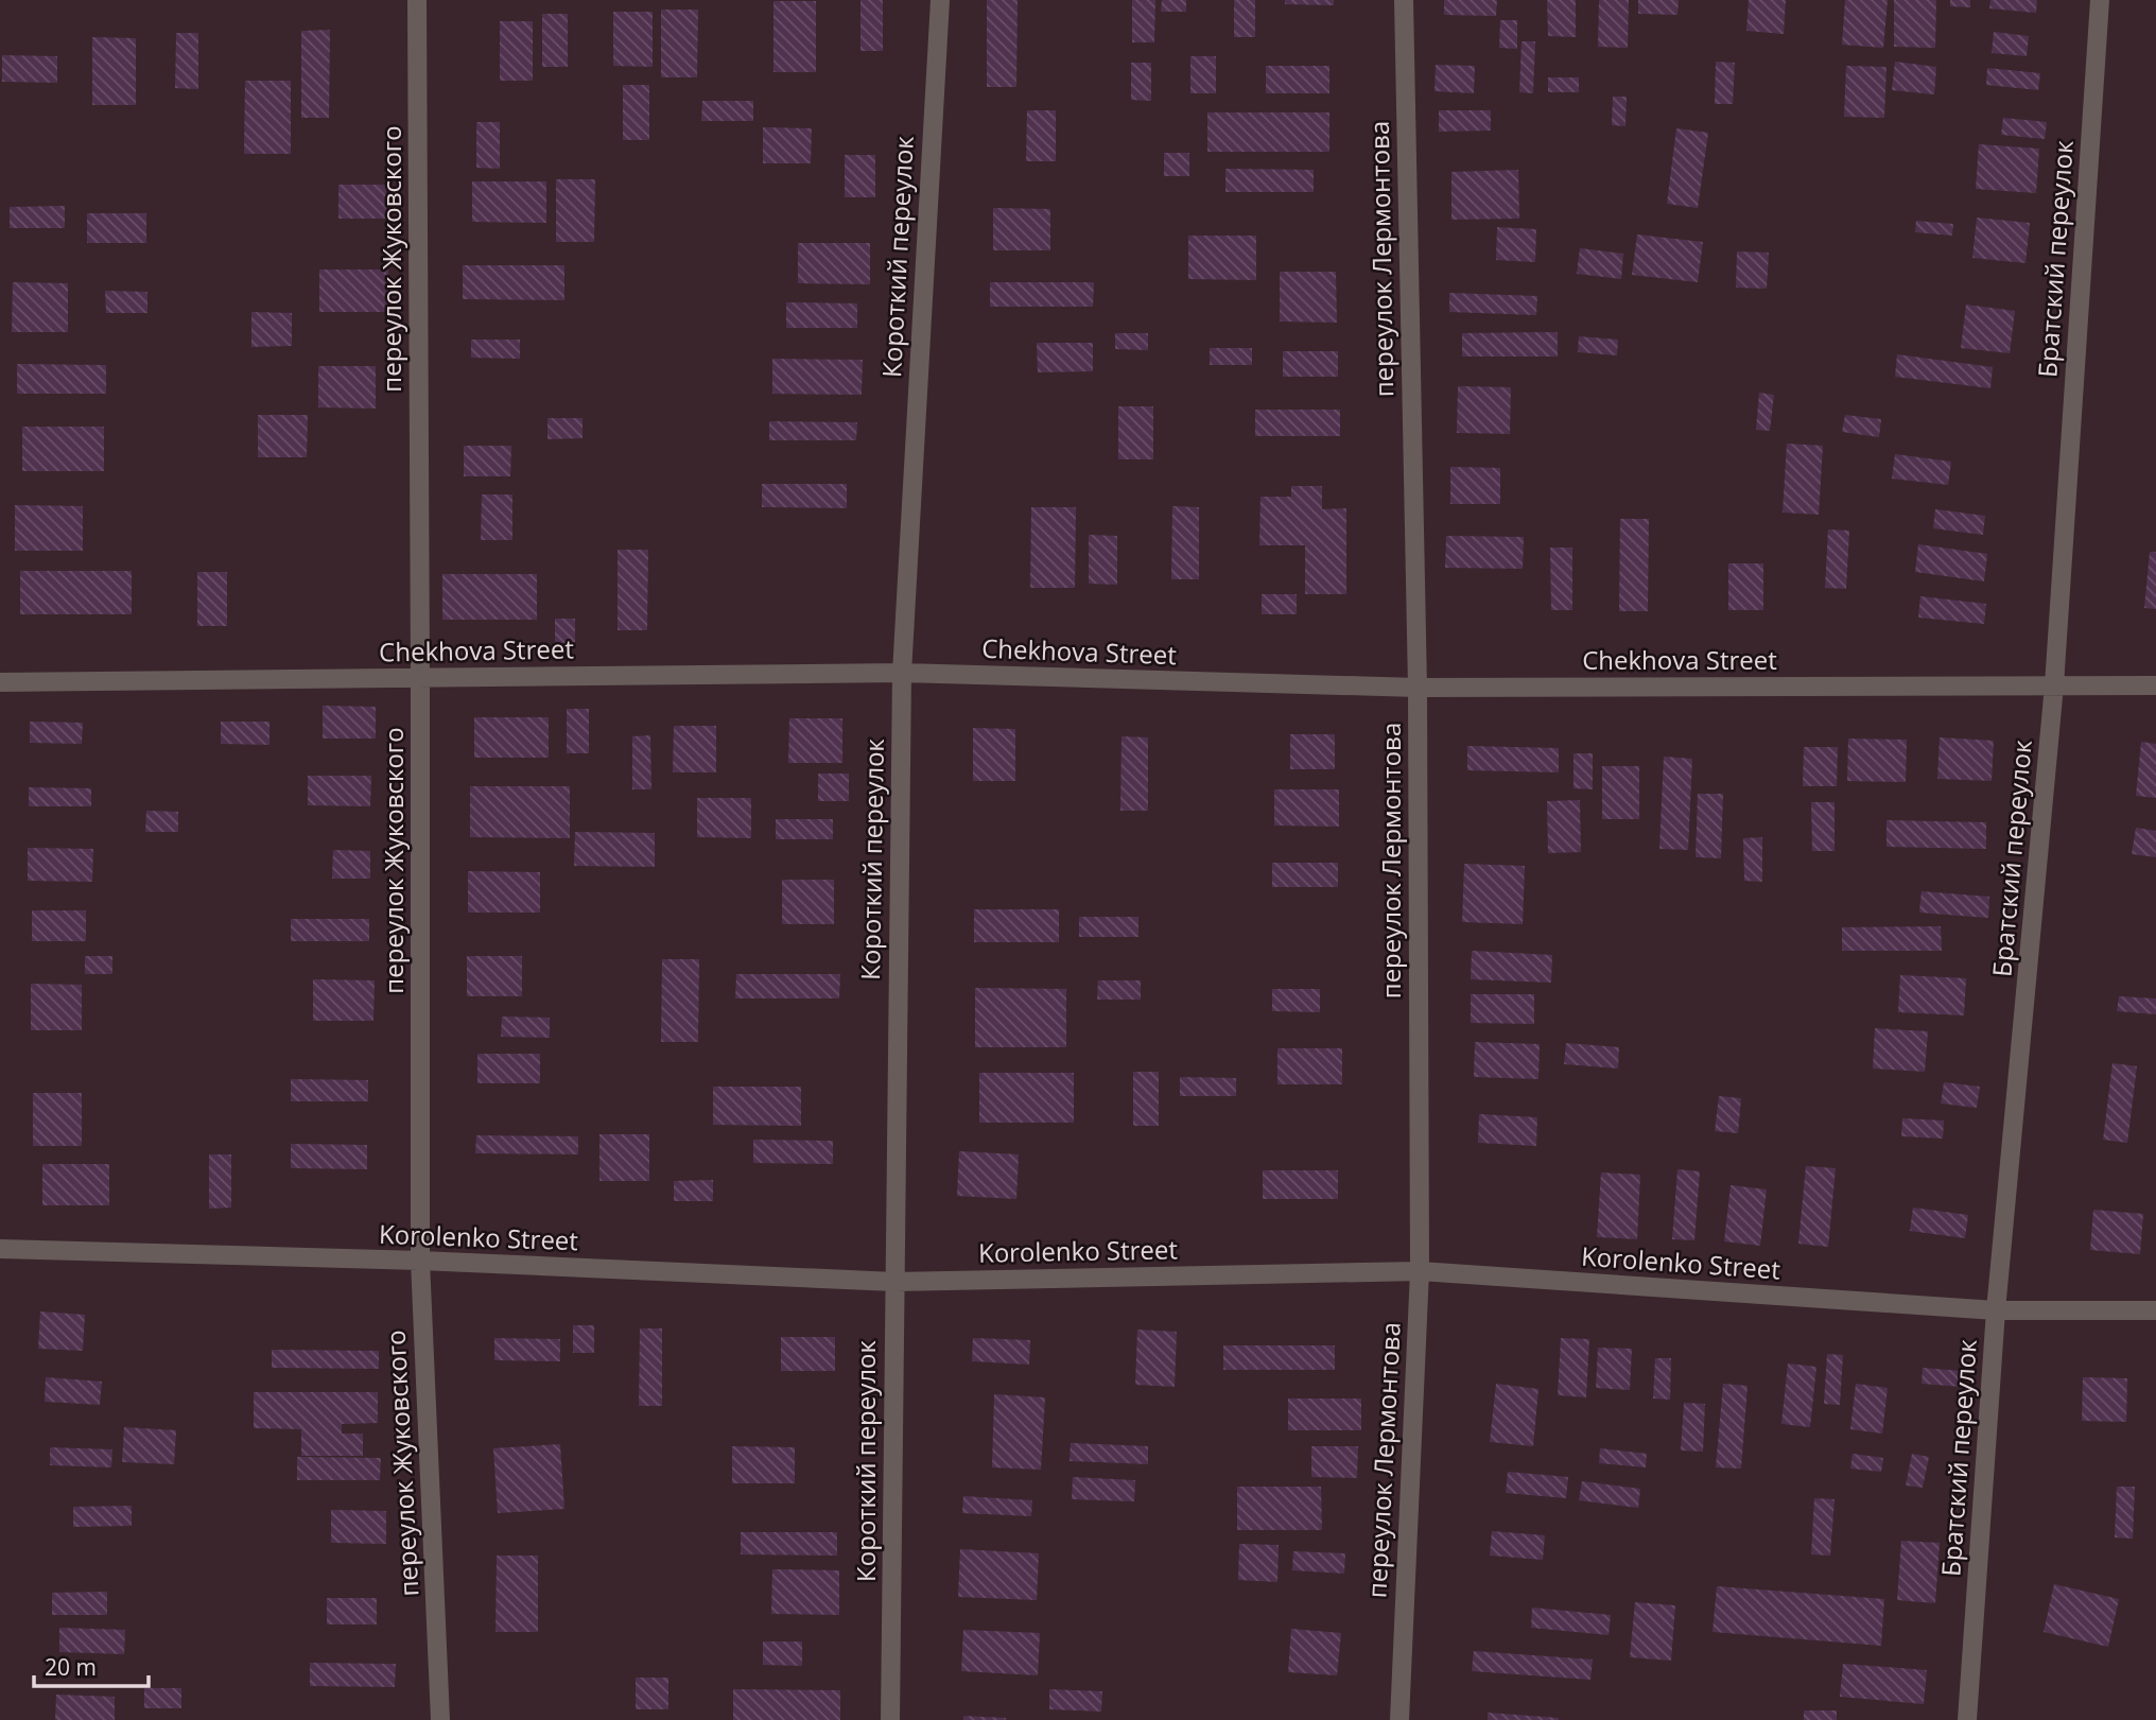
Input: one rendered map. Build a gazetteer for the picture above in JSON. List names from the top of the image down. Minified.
{"streets":{"street":["Короткий переулок","переулок Жуковского","переулок Лермонтова","Братский переулок","Chekhova Street","Korolenko Street"]},"crossings":[["Короткий переулок","Chekhova Street"],["Короткий переулок","Korolenko Street"],["переулок Жуковского","Chekhova Street"],["переулок Жуковского","Korolenko Street"],["переулок Лермонтова","Chekhova Street"],["переулок Лермонтова","Korolenko Street"],["Братский переулок","Chekhova Street"],["Братский переулок","Korolenko Street"]],"scale_bar":"20 m"}
